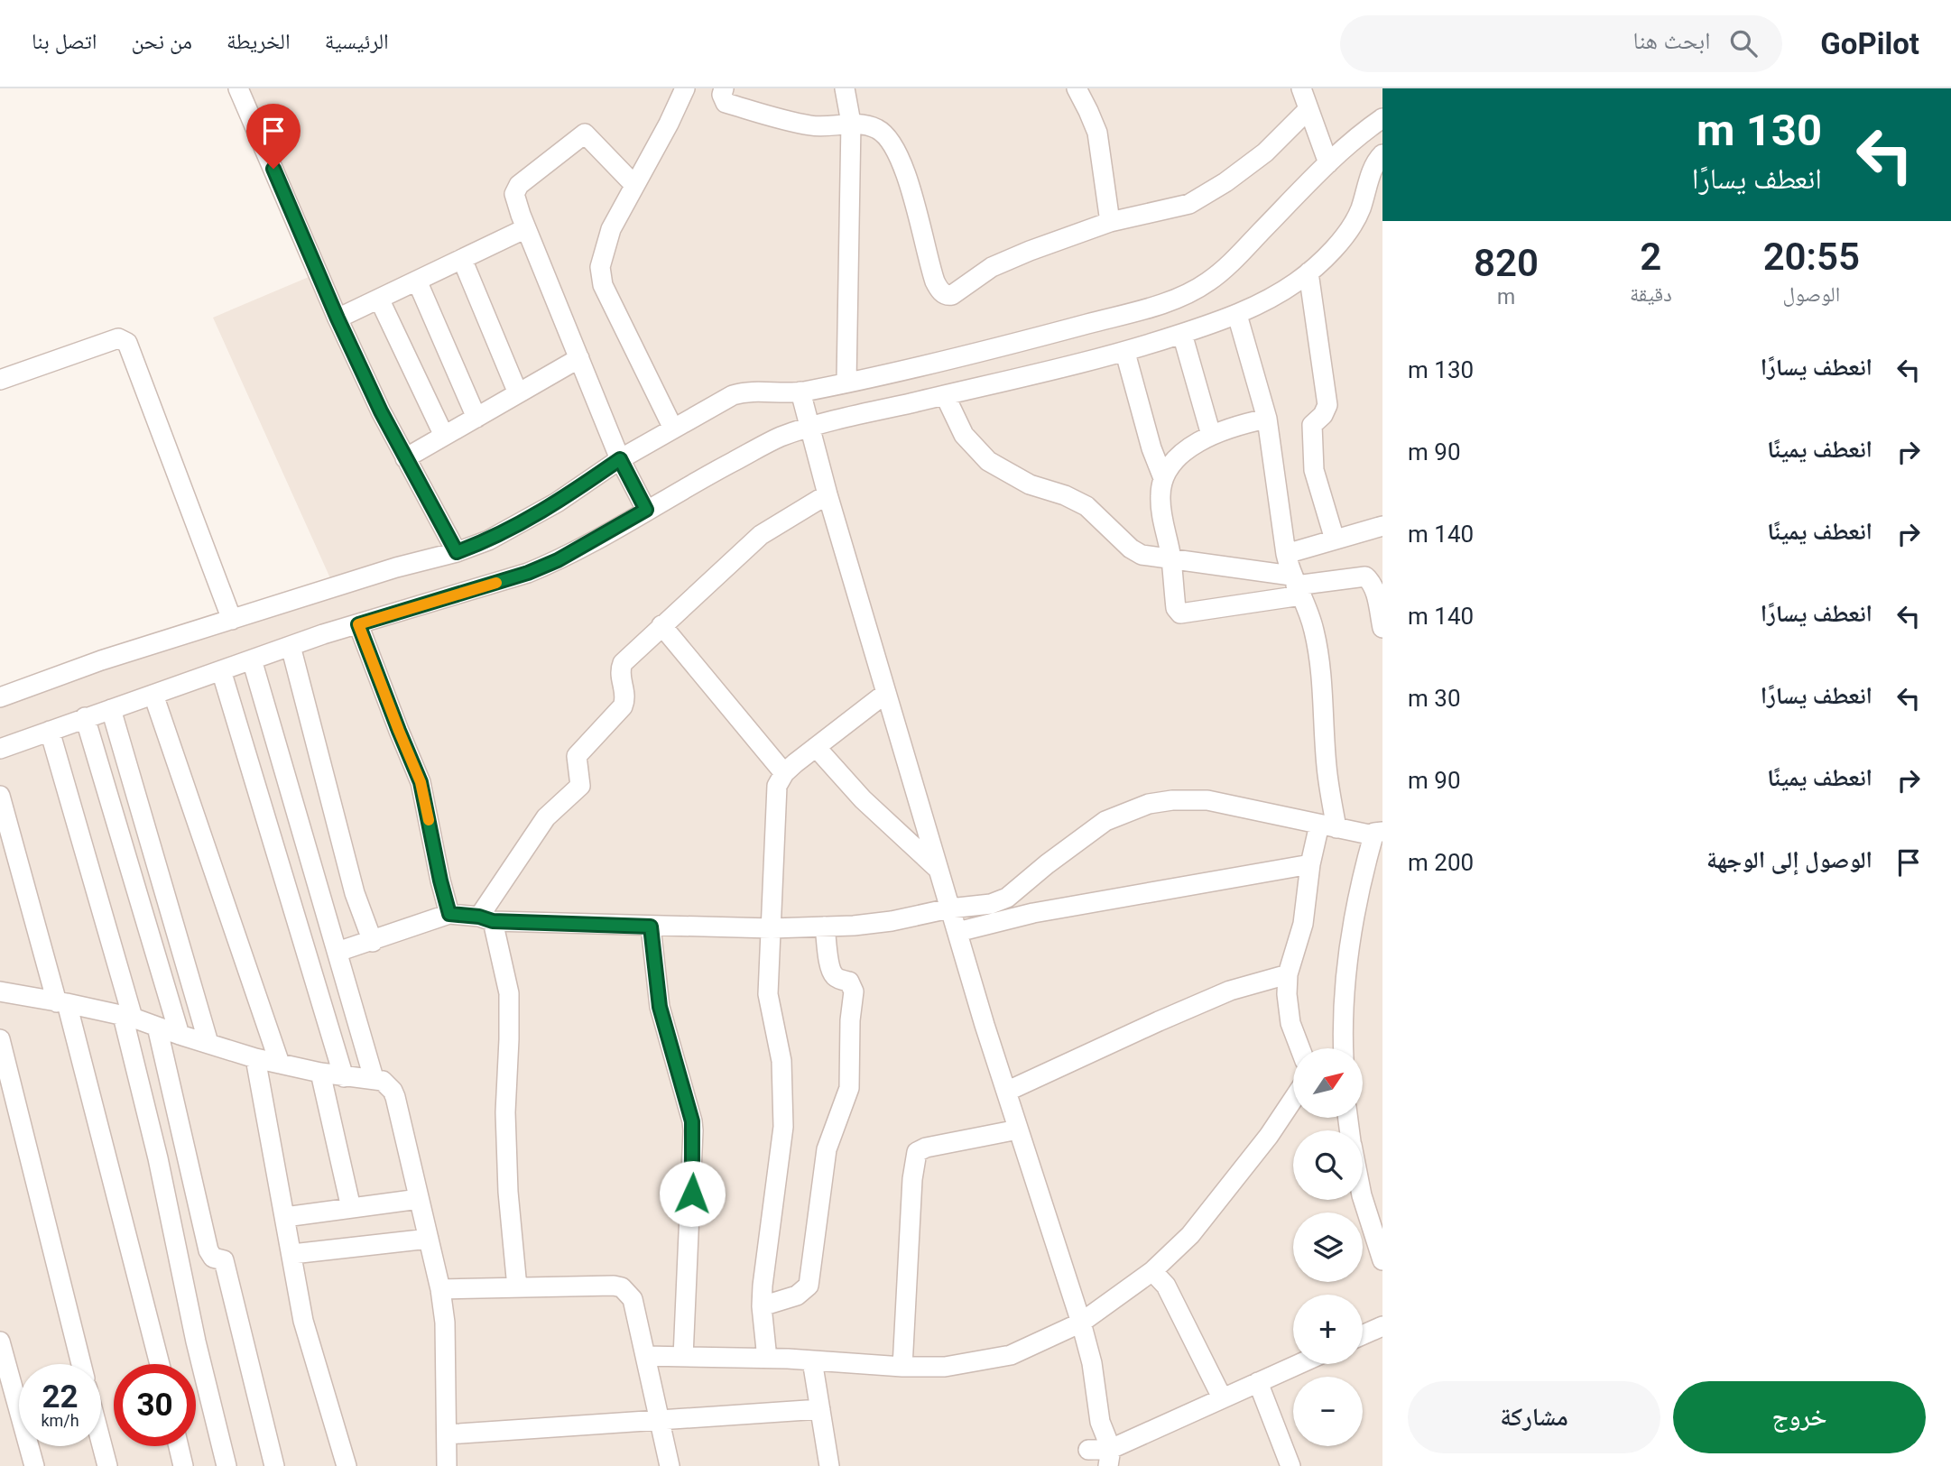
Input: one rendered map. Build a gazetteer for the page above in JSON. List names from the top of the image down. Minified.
{"north":"top right","page":{"header":"GoPilot","search":"ابحث هنا","nav":["الرئيسية","الخريطة","من نحن","اتصل بنا"],"turn":["130 m","انعطف يسارًا"],"eta":["20:55","الوصول","2","دقيقة","820","m"],"list":[{"name":"انعطف يسارًا","value":"130 m"},{"name":"انعطف يمينًا","value":"90 m"},{"name":"انعطف يمينًا","value":"140 m"},{"name":"انعطف يسارًا","value":"140 m"},{"name":"انعطف يسارًا","value":"30 m"},{"name":"انعطف يمينًا","value":"90 m"},{"name":"الوصول إلى الوجهة","value":"200 m"}],"map_buttons":["+","−"],"speed":"22 km/h","limit":"30","buttons":["خروج","مشاركة"]}}
